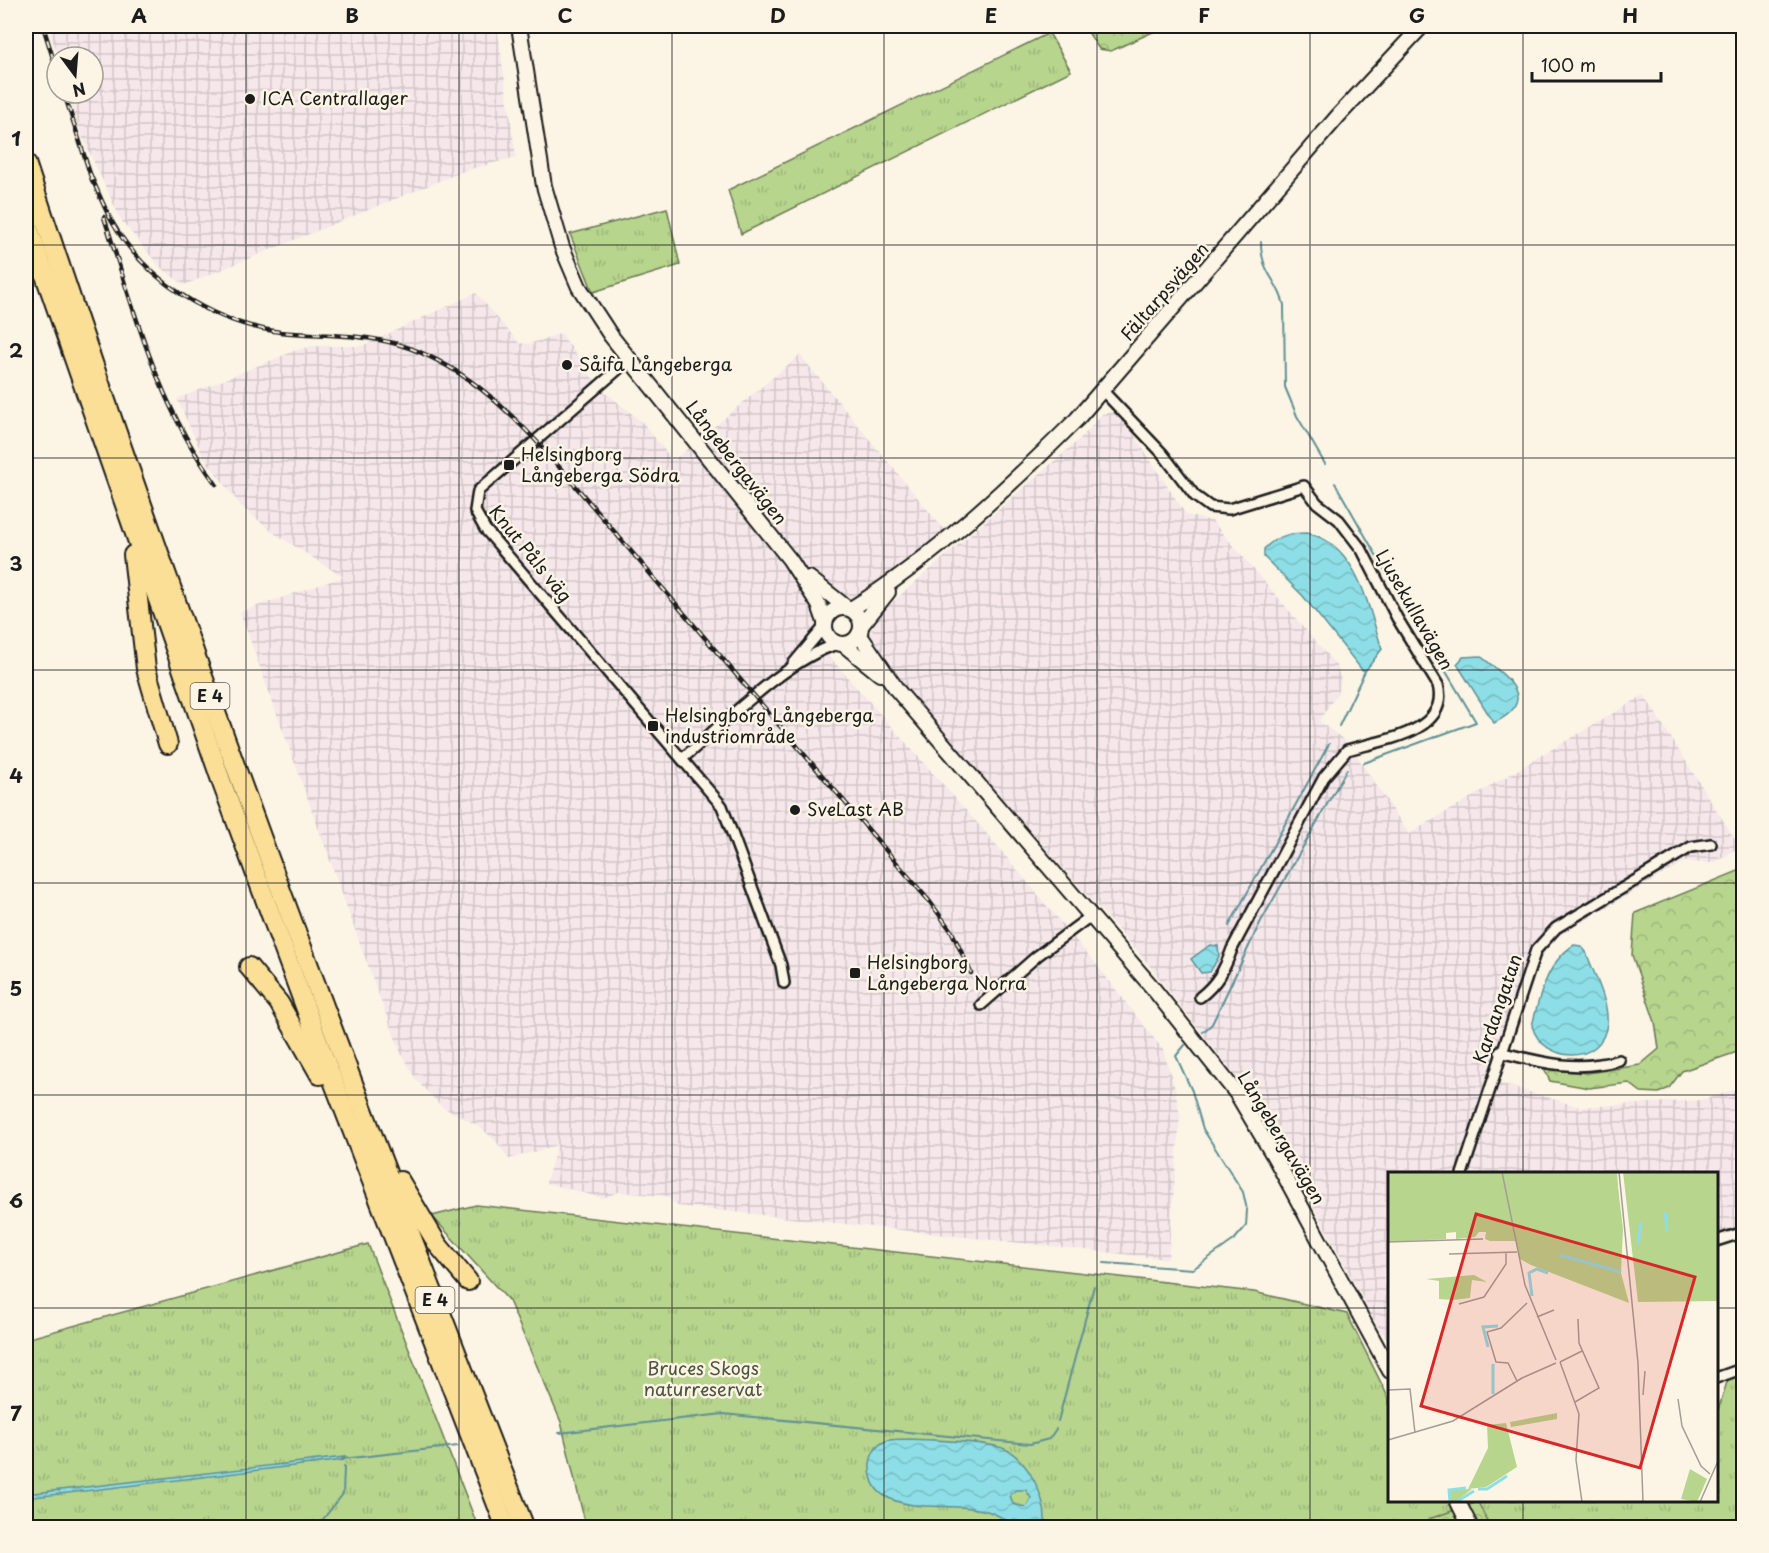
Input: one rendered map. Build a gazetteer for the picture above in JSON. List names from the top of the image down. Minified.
{"streets":{"highway":["E 4"],"street":["Fältarpsvägen","Långebergavägen","Knut Påls väg","Ljusekullavägen","Kardangatan"]},"crossings":[["Fältarpsvägen","Långebergavägen"],["Fältarpsvägen","Ljusekullavägen"],["Långebergavägen","Knut Påls väg"]],"parks":["Bruces Skogs naturreservat"],"places":{"other":["ICA Centrallager","Såifa Långeberga","SveLast AB"],"transit":["Helsingborg Långeberga Södra","Helsingborg Långeberga industriområde","Helsingborg Långeberga Norra"]},"scale_bar":"100 m","north":"bottom","grid":{"columns":["A","B","C","D","E","F","G","H"],"rows":["1","2","3","4","5","6","7"]}}
